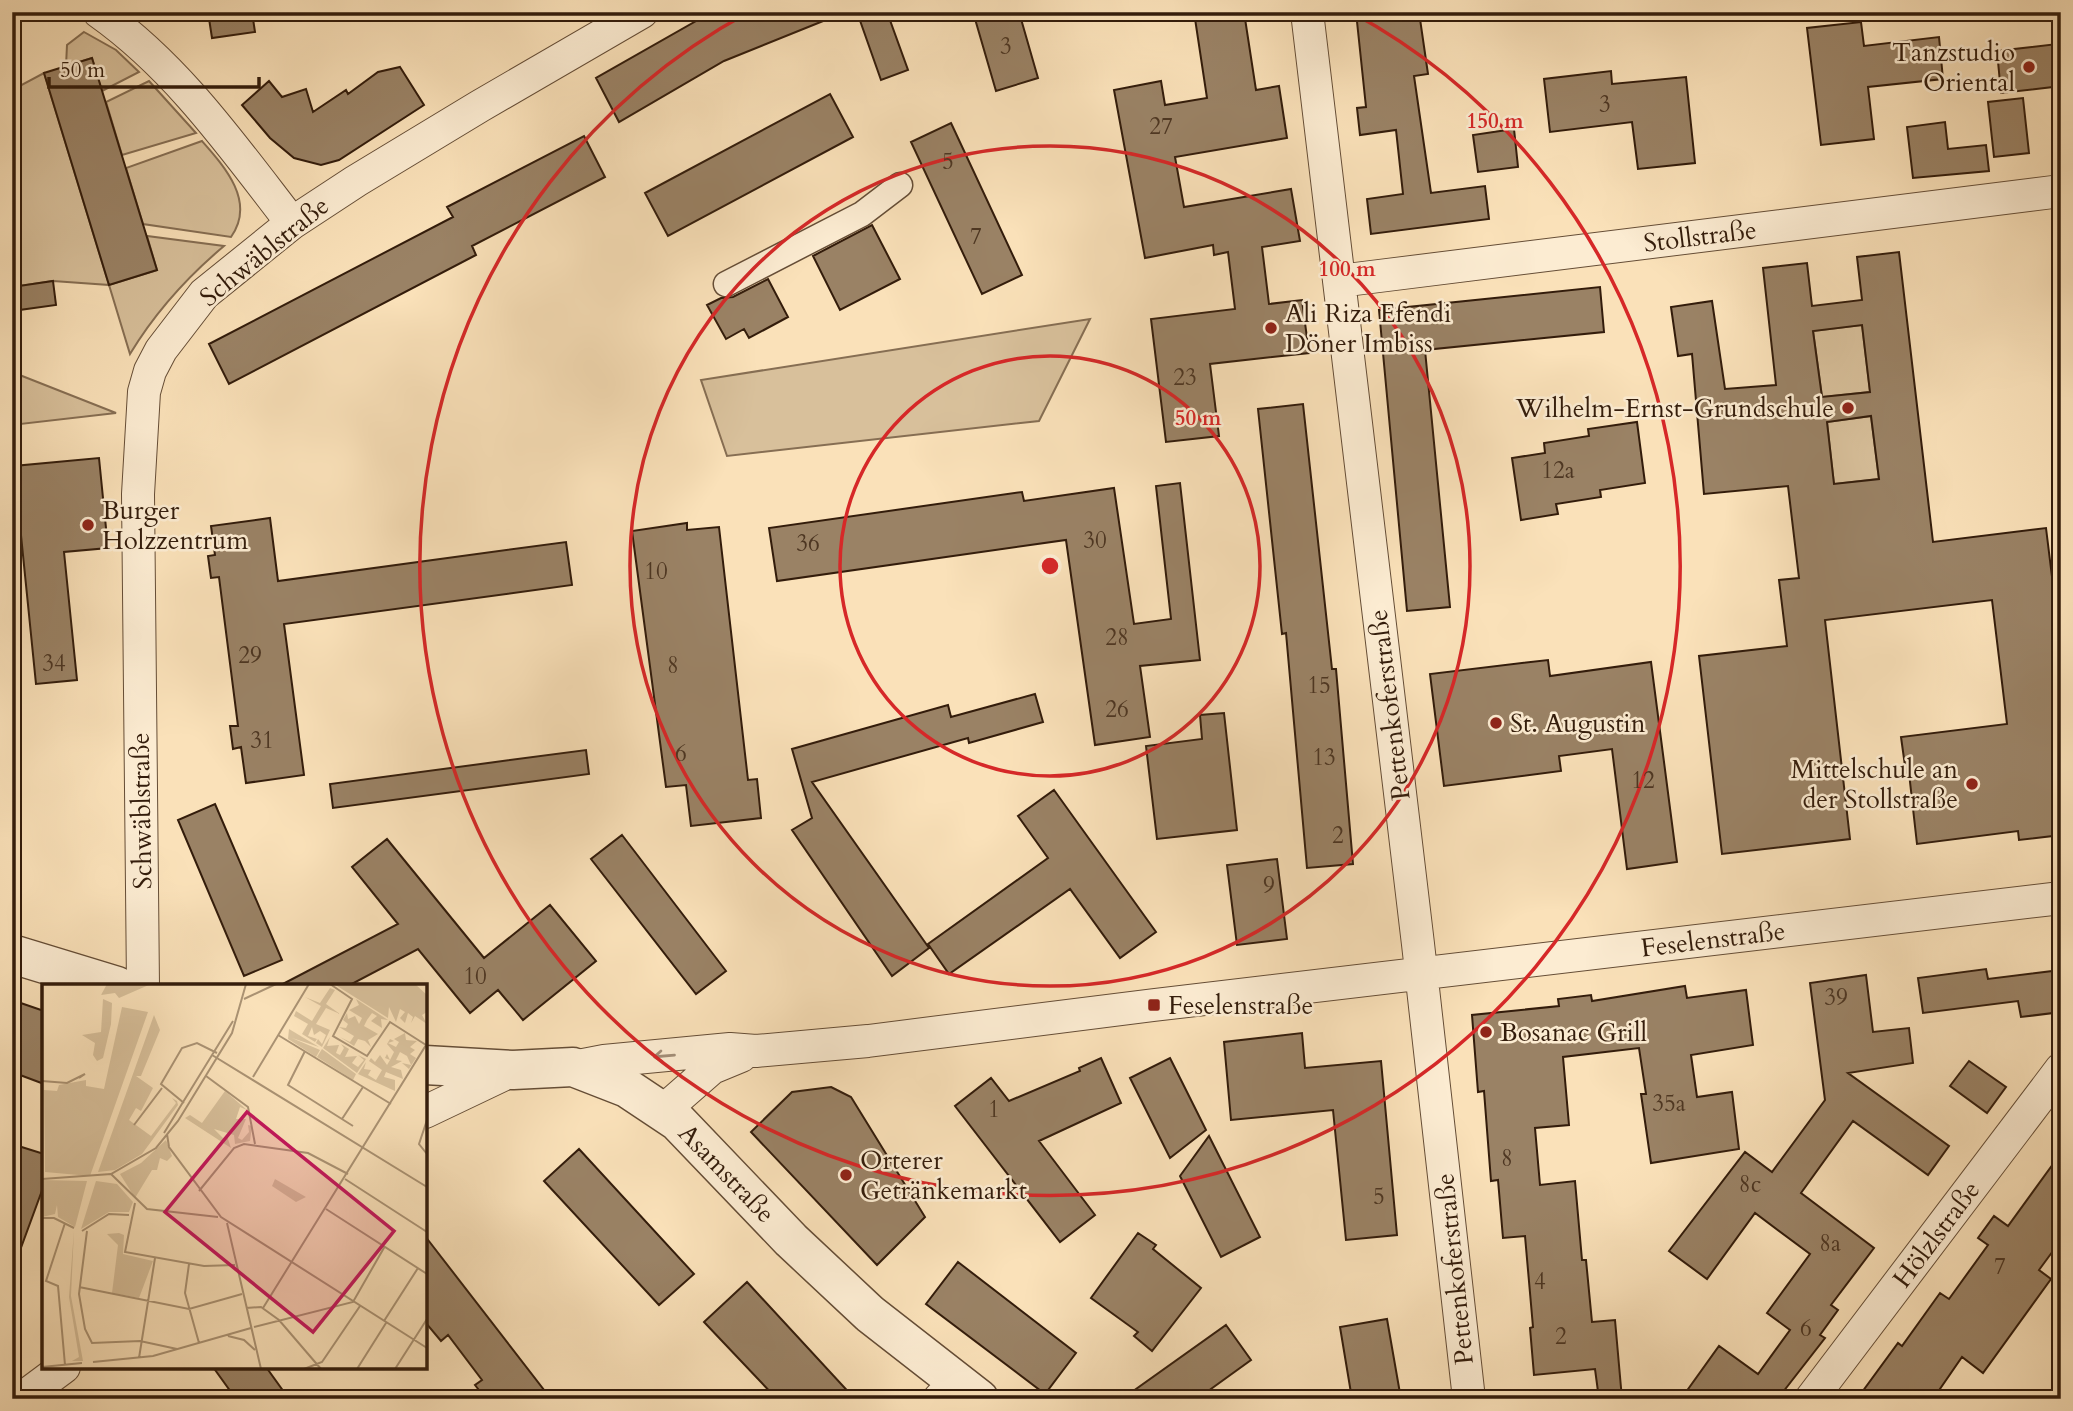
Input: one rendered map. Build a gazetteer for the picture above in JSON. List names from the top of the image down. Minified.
{"streets":{"street":["Stollstraße","Schwäblstraße","Pettenkoferstraße","Feselenstraße","Asamstraße","Hölzlstraße"]},"crossings":[["Stollstraße","Pettenkoferstraße"],["Pettenkoferstraße","Feselenstraße"],["Feselenstraße","Asamstraße"]],"places":{"other":["Tanzstudio Oriental","Ali Riza Efendi Döner Imbiss","Wilhelm-Ernst-Grundschule","Burger Holzzentrum","St. Augustin","Mittelschule an der Stollstraße","Bosanac Grill","Orterer Getränkemarkt"],"transit":["Feselenstraße"]},"house_numbers":["3","3","27","5","7","23","12a","30","36","10","28","29","34","8","15","26","31","6","13","12","2","9","10","39","35a","1","8","8c","5","8a","7","4","6","2"],"scale_bar":"50 m","rings":["150 m","100 m","50 m"]}
